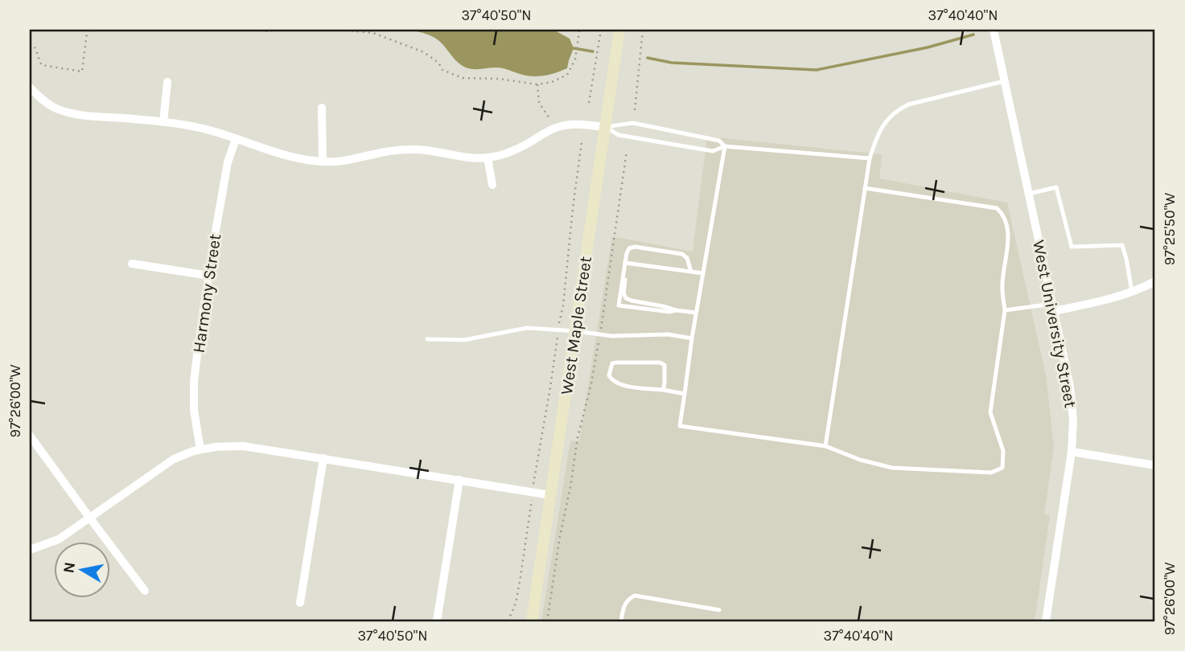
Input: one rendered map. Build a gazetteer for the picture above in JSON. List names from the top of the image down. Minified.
{"streets":{"main road":["West Maple Street"],"street":["Harmony Street","West University Street"]},"north":"left","coordinates":["37°40'50\"N","37°40'40\"N","97°25'50\"W","97°26'00\"W"]}
